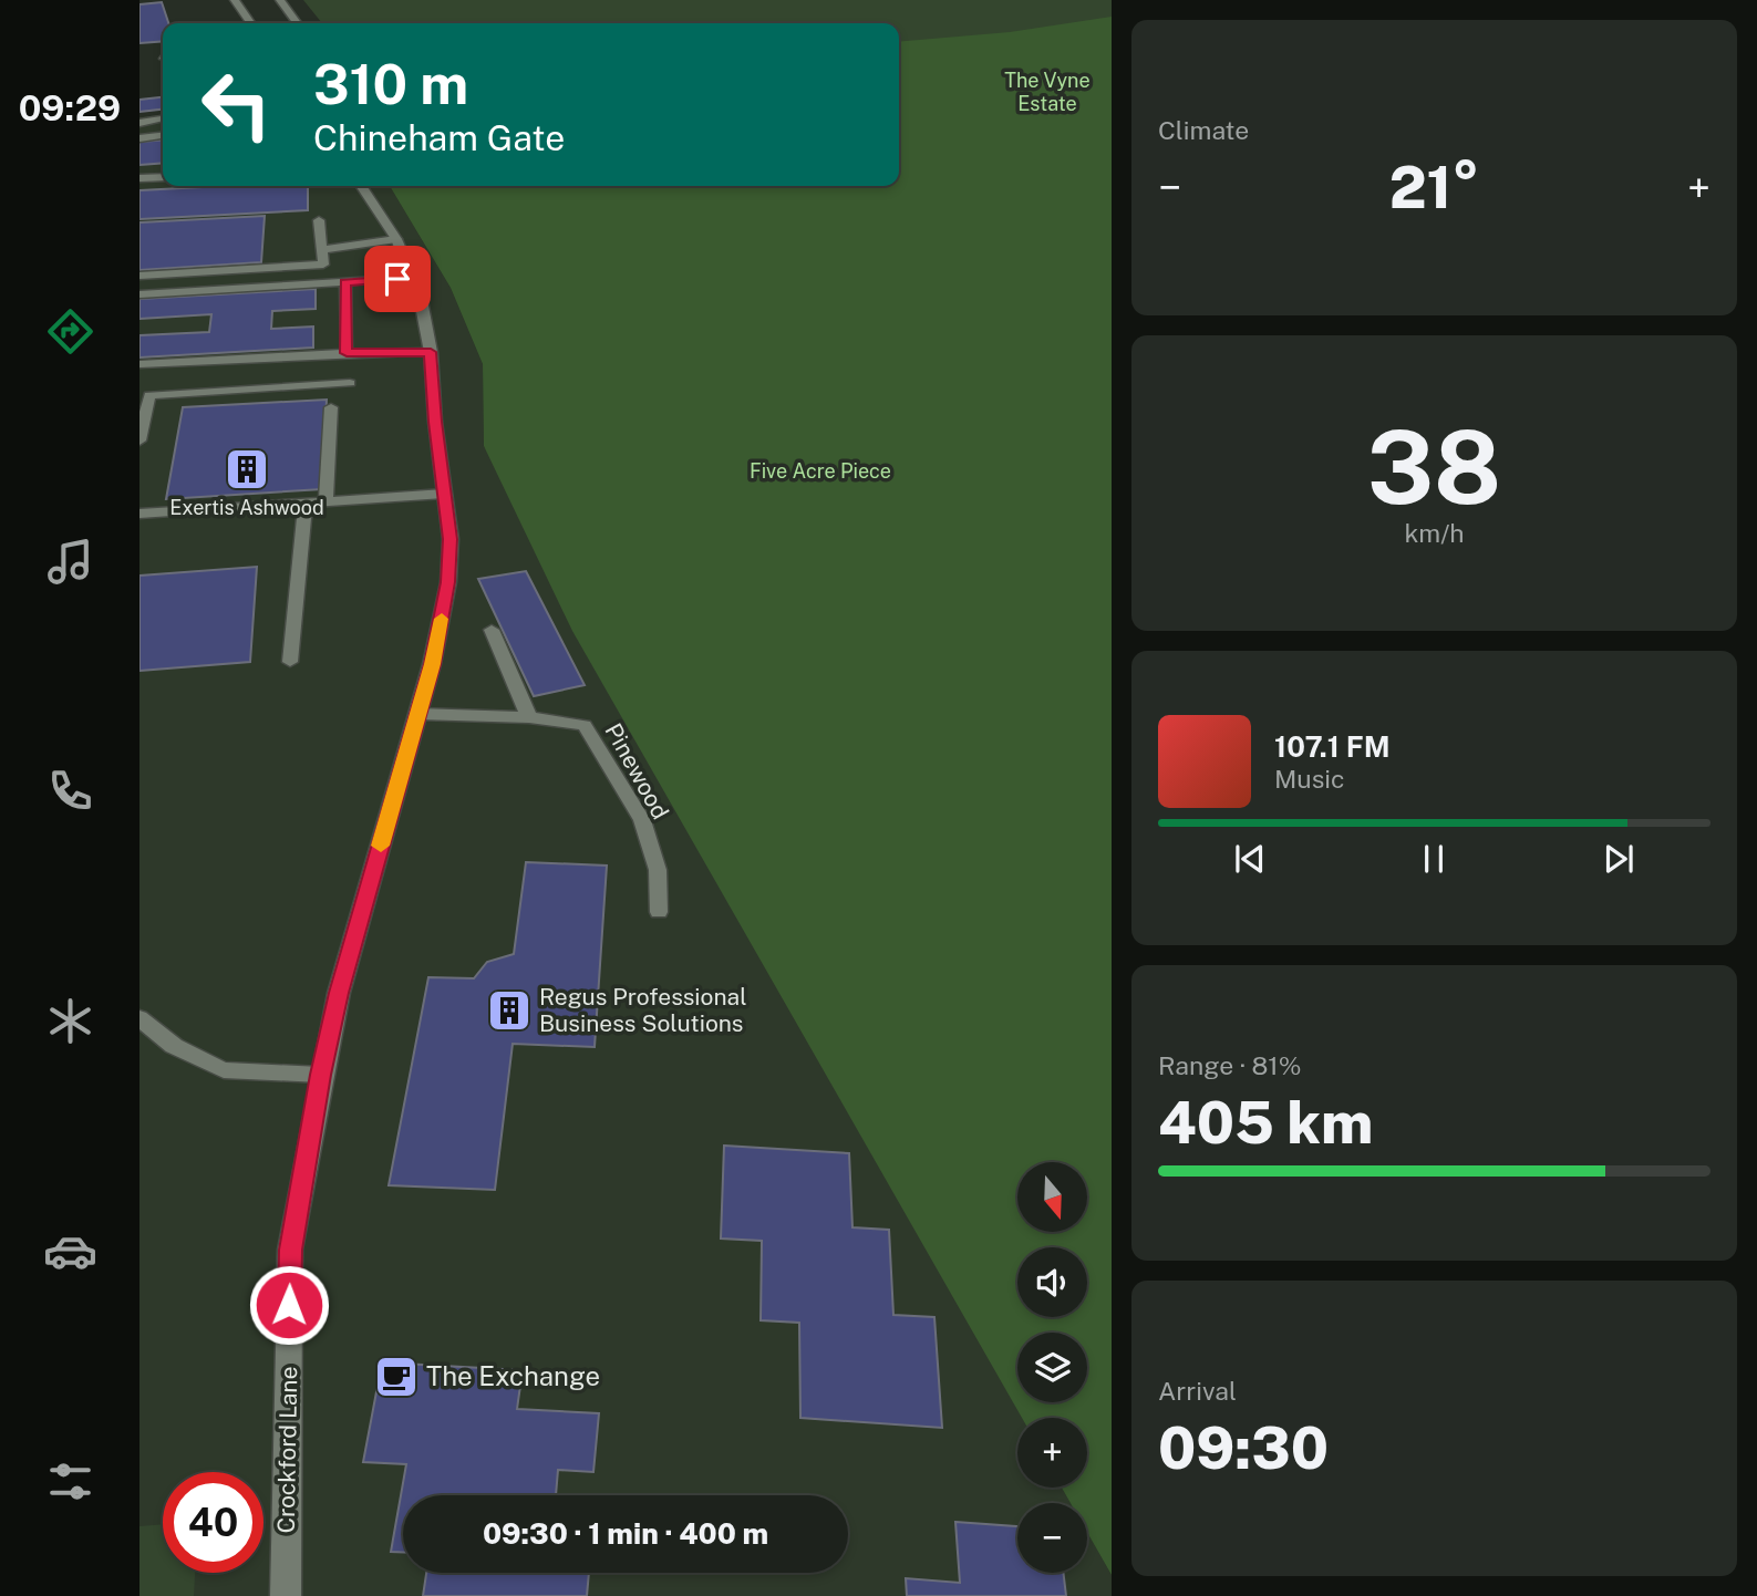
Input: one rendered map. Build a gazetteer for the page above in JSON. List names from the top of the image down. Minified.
{"streets":{"street":["Crockford Lane"],"lane":["Pinewood"]},"crossings":[["Pinewood","Crockford Lane"]],"parks":["The Vyne Estate","Five Acre Piece"],"places":{"building":["Exertis Ashwood","Regus Professional Business Solutions"],"cafe":["The Exchange"]},"north":"bottom","page":{"tabs":"09:29","tile":["Climate",["38","km/h"],["Range · 81%","405 km"],["Arrival","09:30"]],"turn":["310 m","Chineham Gate"],"heat":["−","21°","+"],"song":["107.1 FM","Music"],"map_buttons":["+","−"],"limit":"40","trip":"09:30 · 1 min · 400 m"}}
